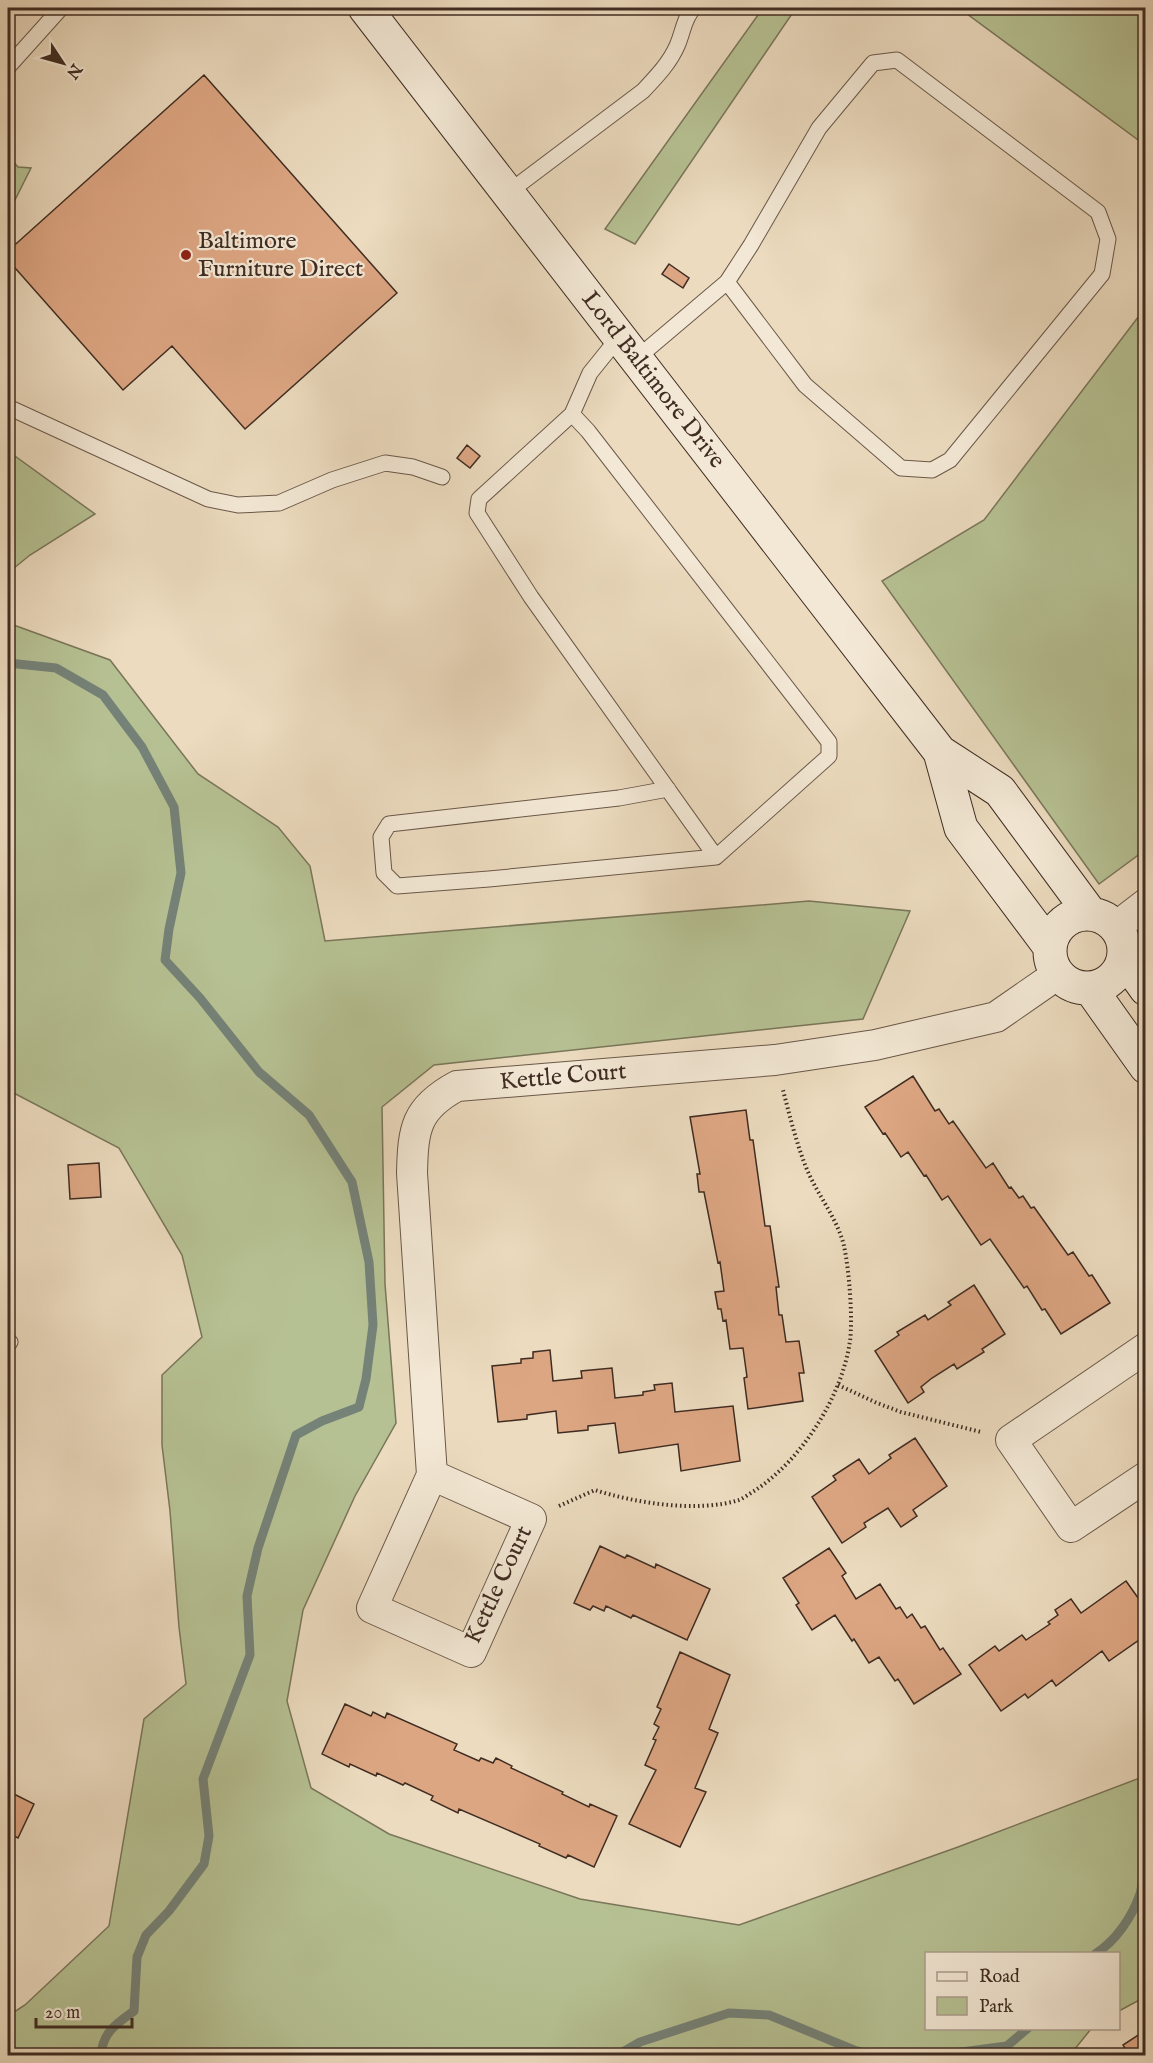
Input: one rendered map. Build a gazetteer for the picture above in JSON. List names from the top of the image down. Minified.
{"streets":{"main road":["Lord Baltimore Drive"],"street":["Kettle Court"]},"crossings":[["Lord Baltimore Drive","Kettle Court"]],"places":["Baltimore Furniture Direct"],"legend":["Road","Park"],"scale_bar":"20 m","north":"bottom right"}
